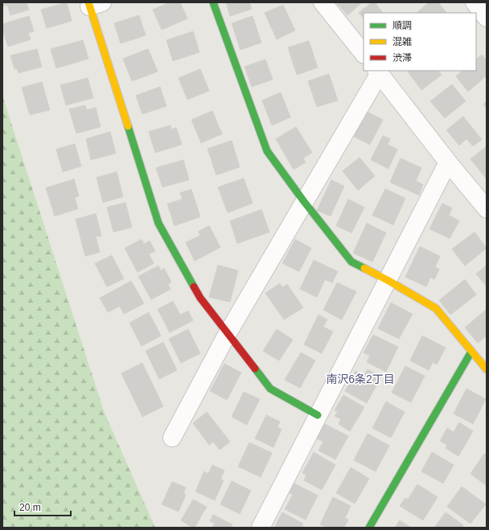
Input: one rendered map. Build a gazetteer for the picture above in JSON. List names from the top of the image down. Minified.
{"districts":["南沢6条2丁目"],"legend":["順調","混雑","渋滞"],"scale_bar":"20 m"}
